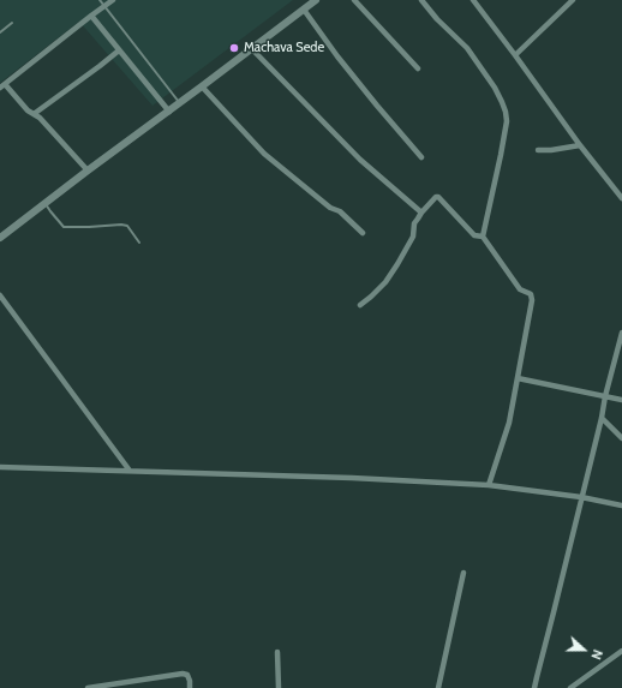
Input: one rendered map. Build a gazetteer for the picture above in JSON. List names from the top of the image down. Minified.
{"places":["Machava Sede"],"north":"right"}
